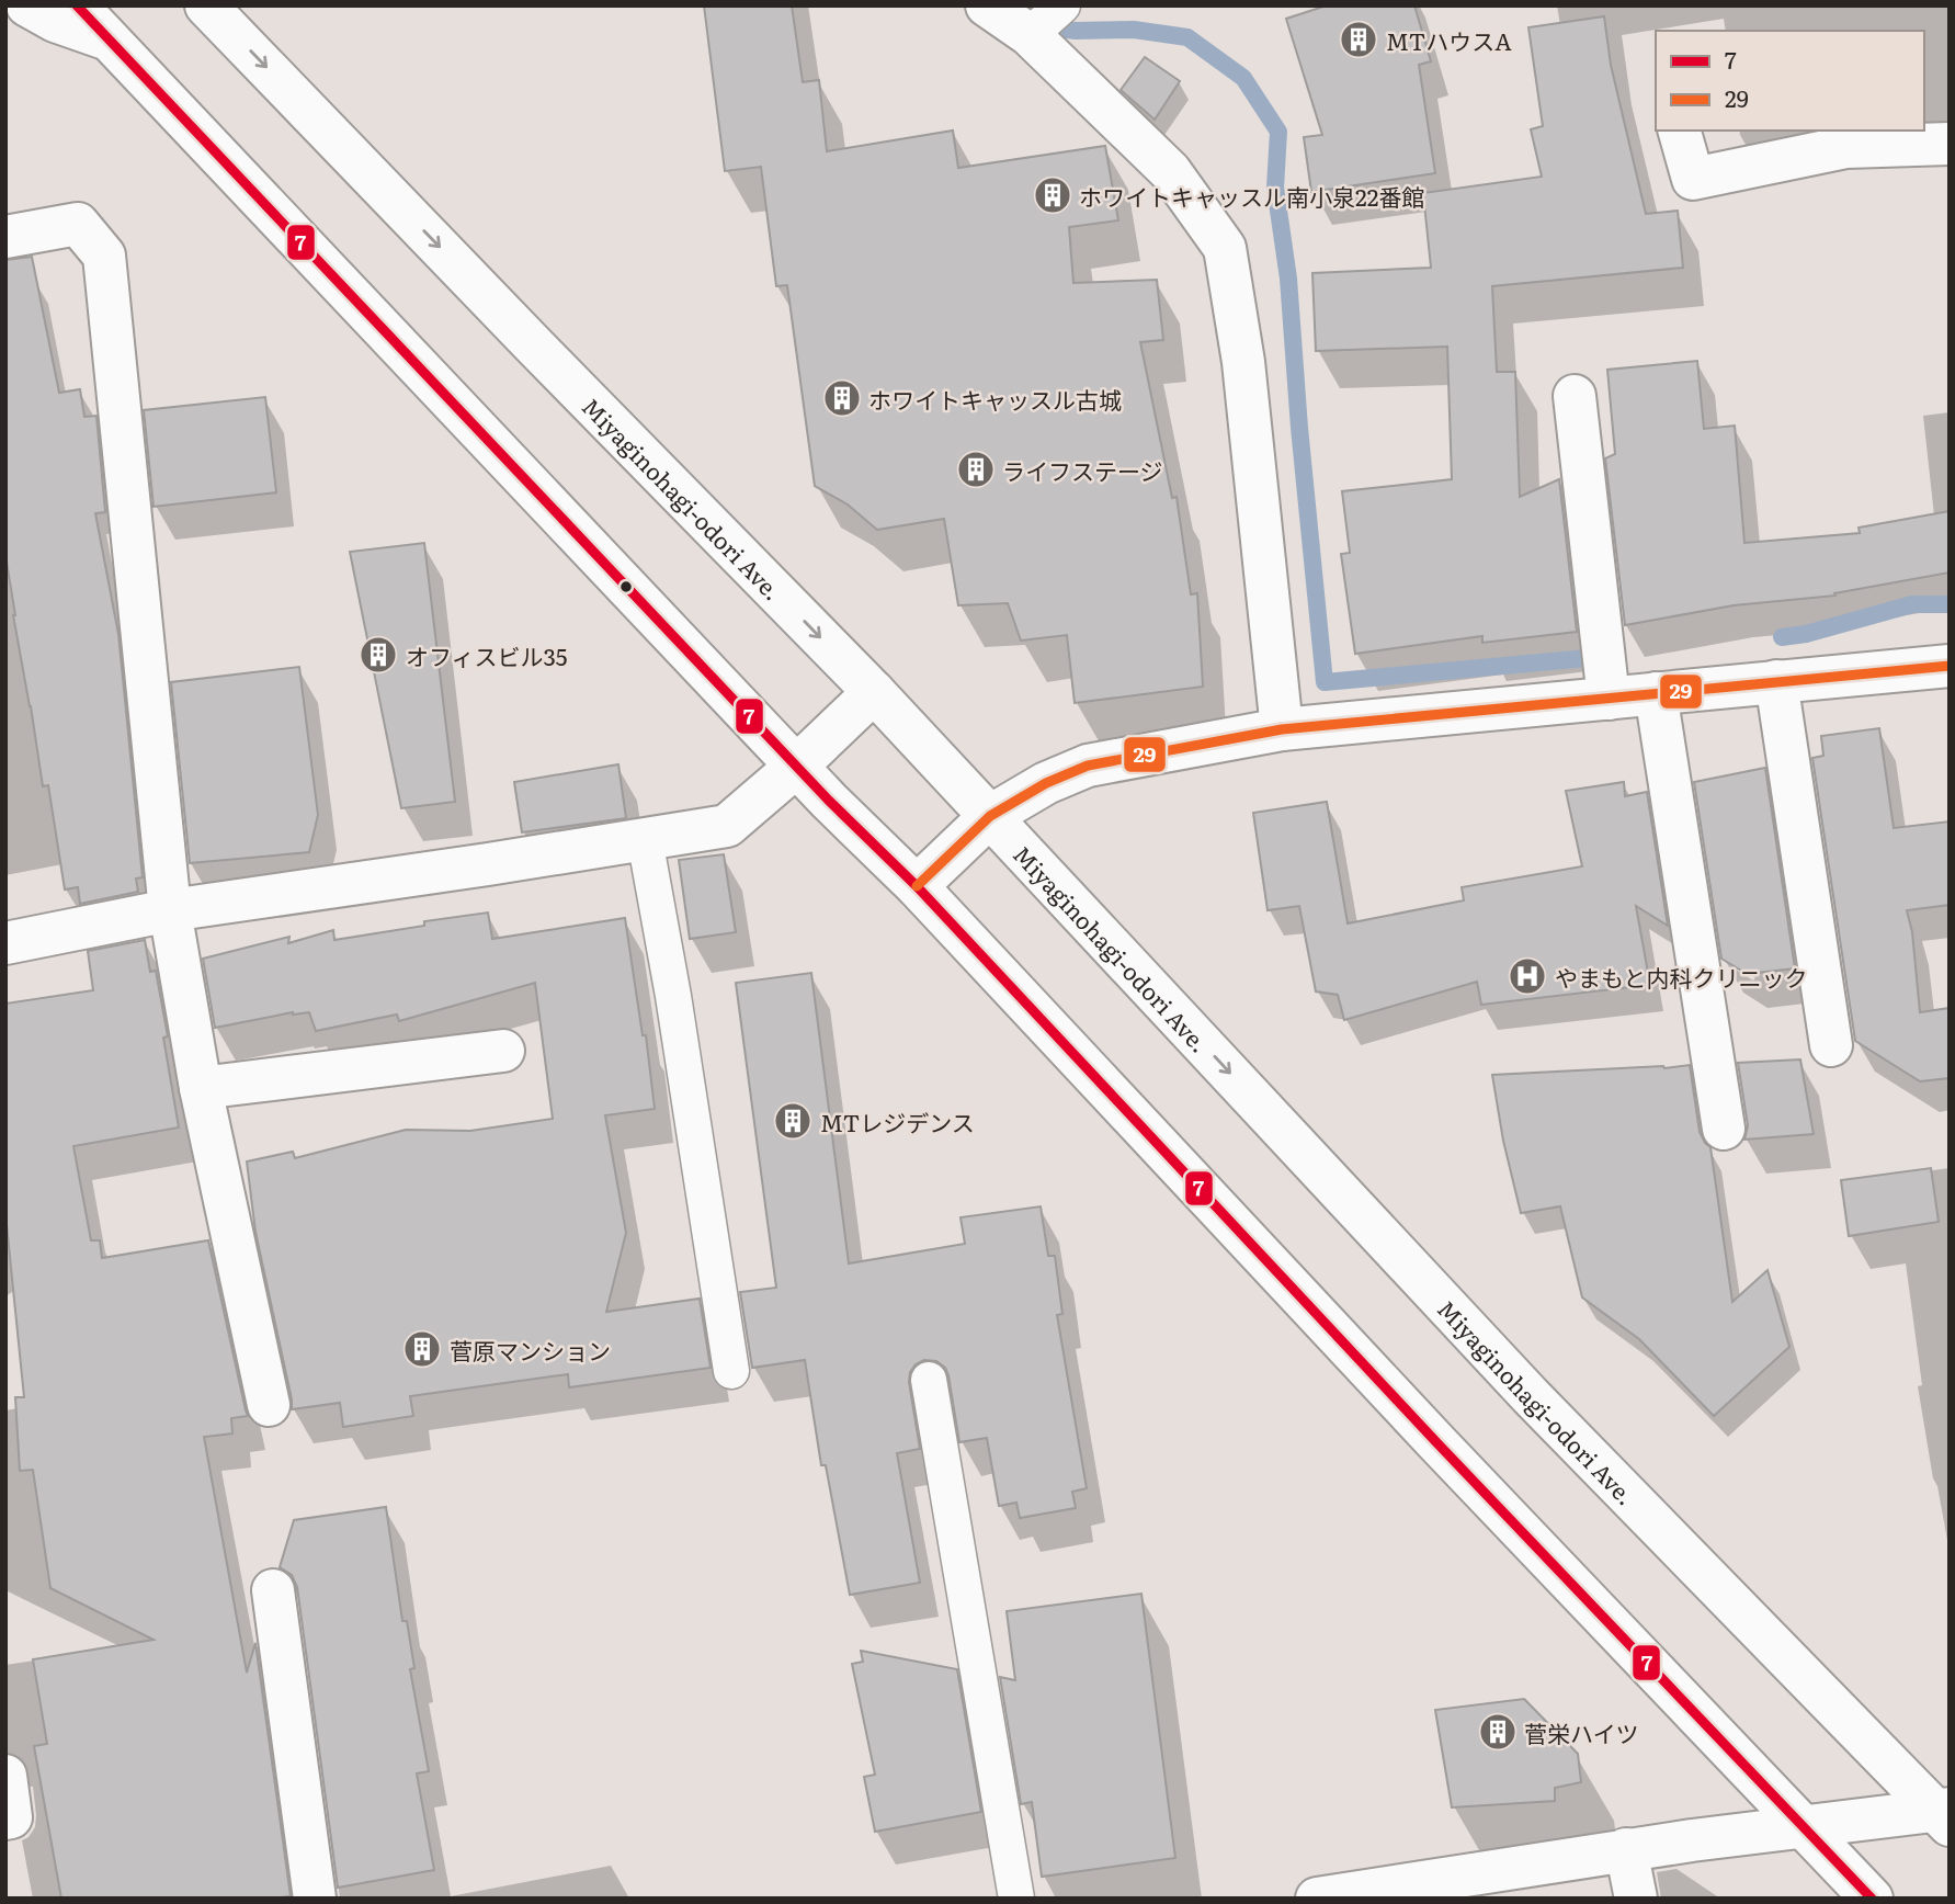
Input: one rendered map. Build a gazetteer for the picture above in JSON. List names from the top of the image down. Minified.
{"streets":{"street":["Miyaginohagi-odori Ave."]},"places":{"building":["MTハウスA","ホワイトキャッスル南小泉22番館","ホワイトキャッスル古城","ライフステージ","オフィスビル35","MTレジデンス","菅原マンション","菅栄ハイツ"],"hospital":["やまもと内科クリニック"]},"lines":["transit line 7","transit line 29"],"legend":["7","29"]}
